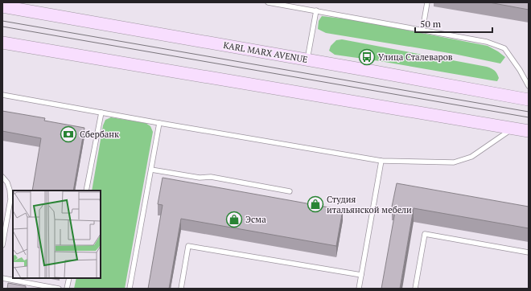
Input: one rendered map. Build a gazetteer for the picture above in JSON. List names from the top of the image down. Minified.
{"streets":{"main road":["KARL MARX AVENUE"]},"places":{"bus stop":["Улица Сталеваров"],"bank":["Сбербанк"],"shop":["Студия итальянской мебели","Эсма"]},"scale_bar":"50 m"}
